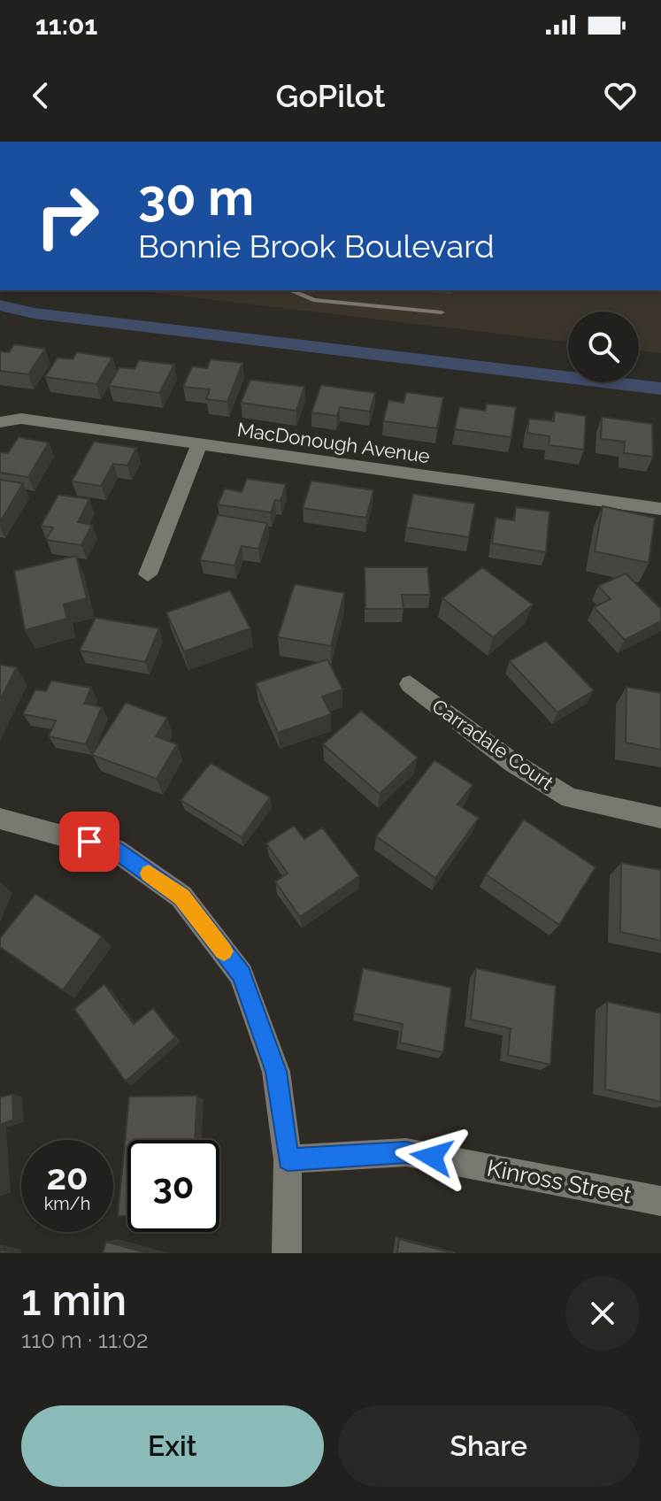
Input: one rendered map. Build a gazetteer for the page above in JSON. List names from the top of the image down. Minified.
{"streets":{"street":["MacDonough Avenue","Carradale Court","Kinross Street"]},"page":{"status":"11:01","header":"GoPilot","turn":["30 m","Bonnie Brook Boulevard"],"speed":"20 km/h","limit":"30","heading":["1 min","110 m · 11:02"],"buttons":["Exit","Share"]}}
